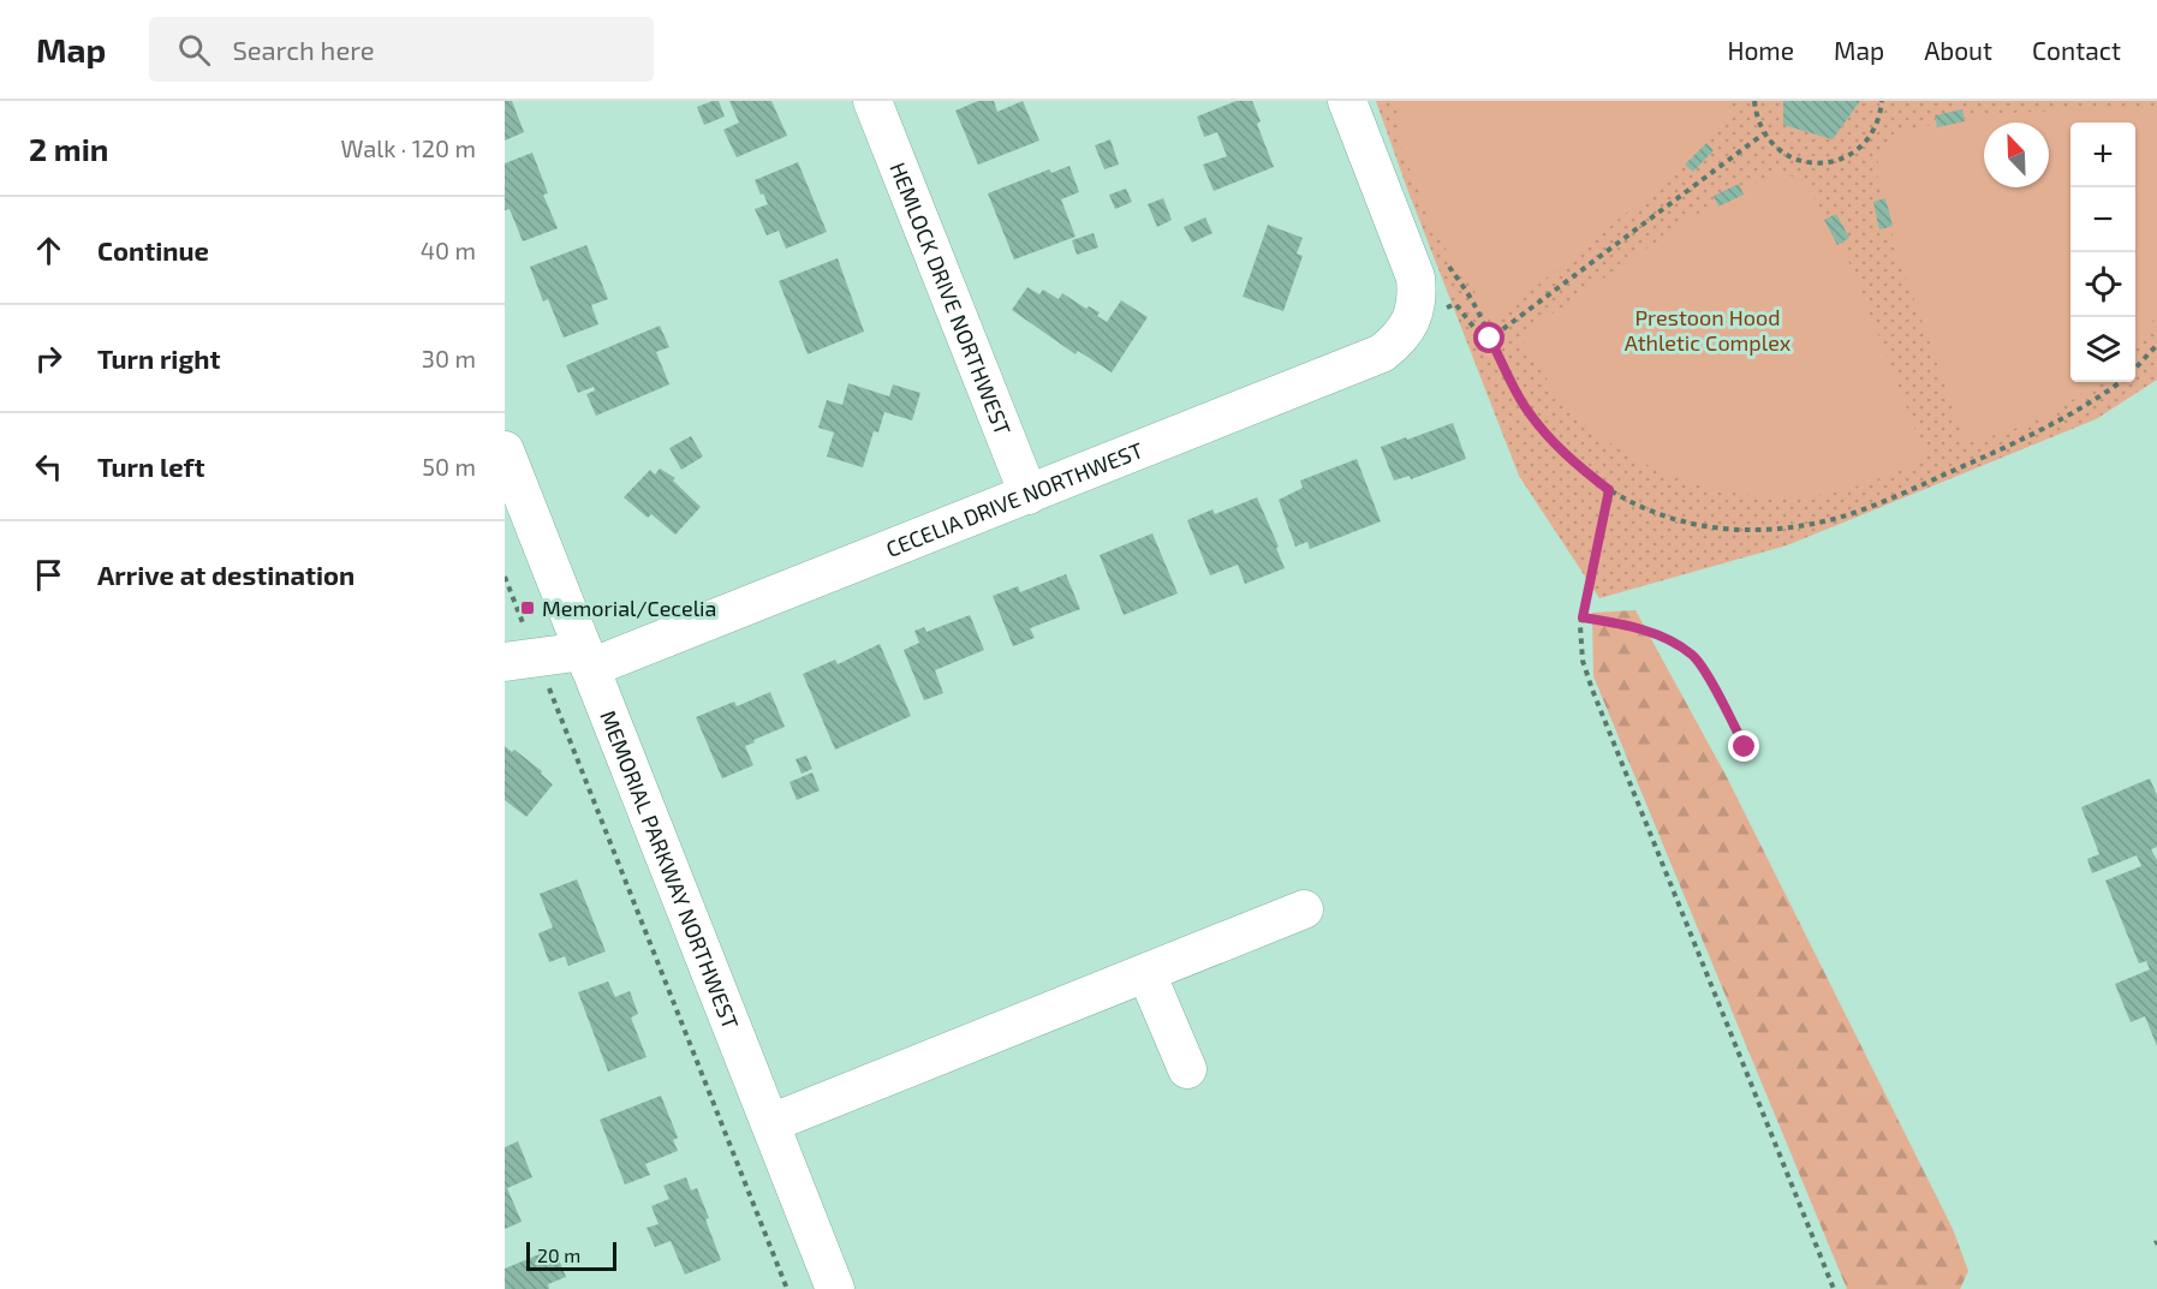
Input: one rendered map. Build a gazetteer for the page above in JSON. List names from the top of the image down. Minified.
{"streets":{"street":["HEMLOCK DRIVE NORTHWEST","CECELIA DRIVE NORTHWEST","MEMORIAL PARKWAY NORTHWEST"]},"crossings":[["HEMLOCK DRIVE NORTHWEST","CECELIA DRIVE NORTHWEST"],["CECELIA DRIVE NORTHWEST","MEMORIAL PARKWAY NORTHWEST"]],"parks":["Prestoon Hood Athletic Complex"],"places":{"transit":["Memorial/Cecelia"]},"scale_bar":"20 m","north":"top left","page":{"header":"Map","search":"Search here","nav":["Home","Map","About","Contact"],"heading":["2 min","Walk · 120 m"],"map_buttons":["+","−"],"list":[["Continue","40 m"],["Turn right","30 m"],["Turn left","50 m"],"Arrive at destination"],"scale":"20 m"}}
